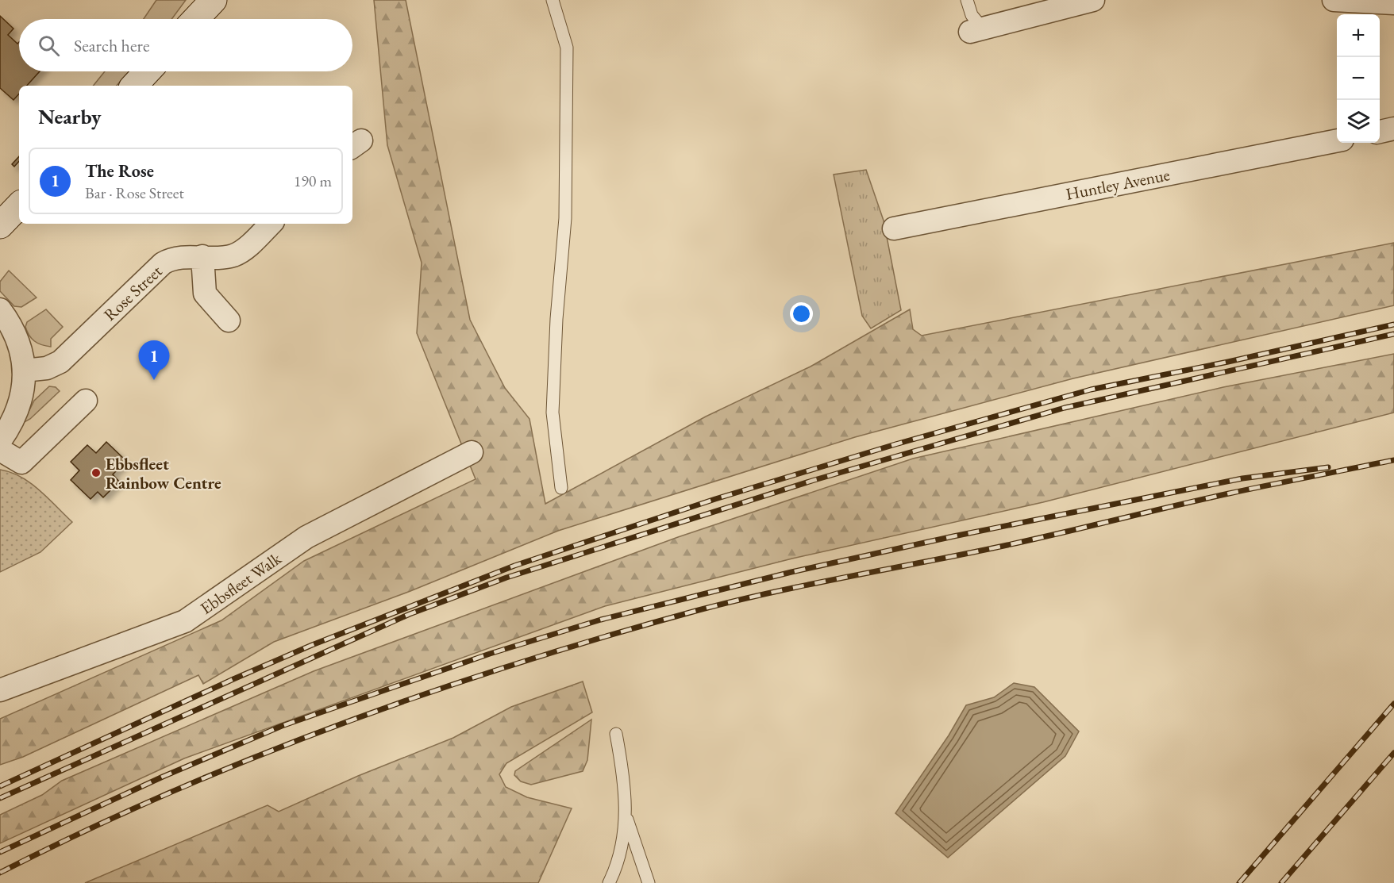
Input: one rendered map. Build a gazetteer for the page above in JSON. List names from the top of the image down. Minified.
{"streets":{"street":["Huntley Avenue","Rose Street","Ebbsfleet Walk"]},"places":["Ebbsfleet Rainbow Centre"],"page":{"map_buttons":["+","−"],"search":"Search here","heading":"Nearby","list":[{"mark":"1","name":"The Rose","note":"Bar · Rose Street","value":"190 m"}],"pins":"1"}}
